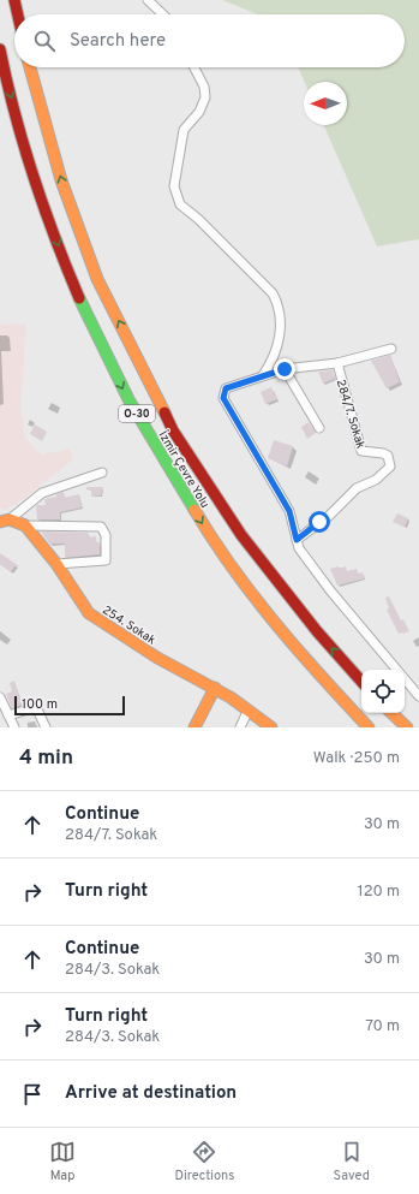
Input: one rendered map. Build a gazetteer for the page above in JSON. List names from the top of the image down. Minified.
{"streets":{"main road":["O-30","İzmir Çevre Yolu","254. Sokak"],"street":["284/7. Sokak"]},"scale_bar":"100 m","north":"left","page":{"search":"Search here","scale":"100 m","heading":["4 min","Walk · 250 m"],"list":[["Continue","284/7. Sokak","30 m"],["Turn right","120 m"],["Continue","284/3. Sokak","30 m"],["Turn right","284/3. Sokak","70 m"],"Arrive at destination"],"nav":["Map","Directions","Saved"]}}
